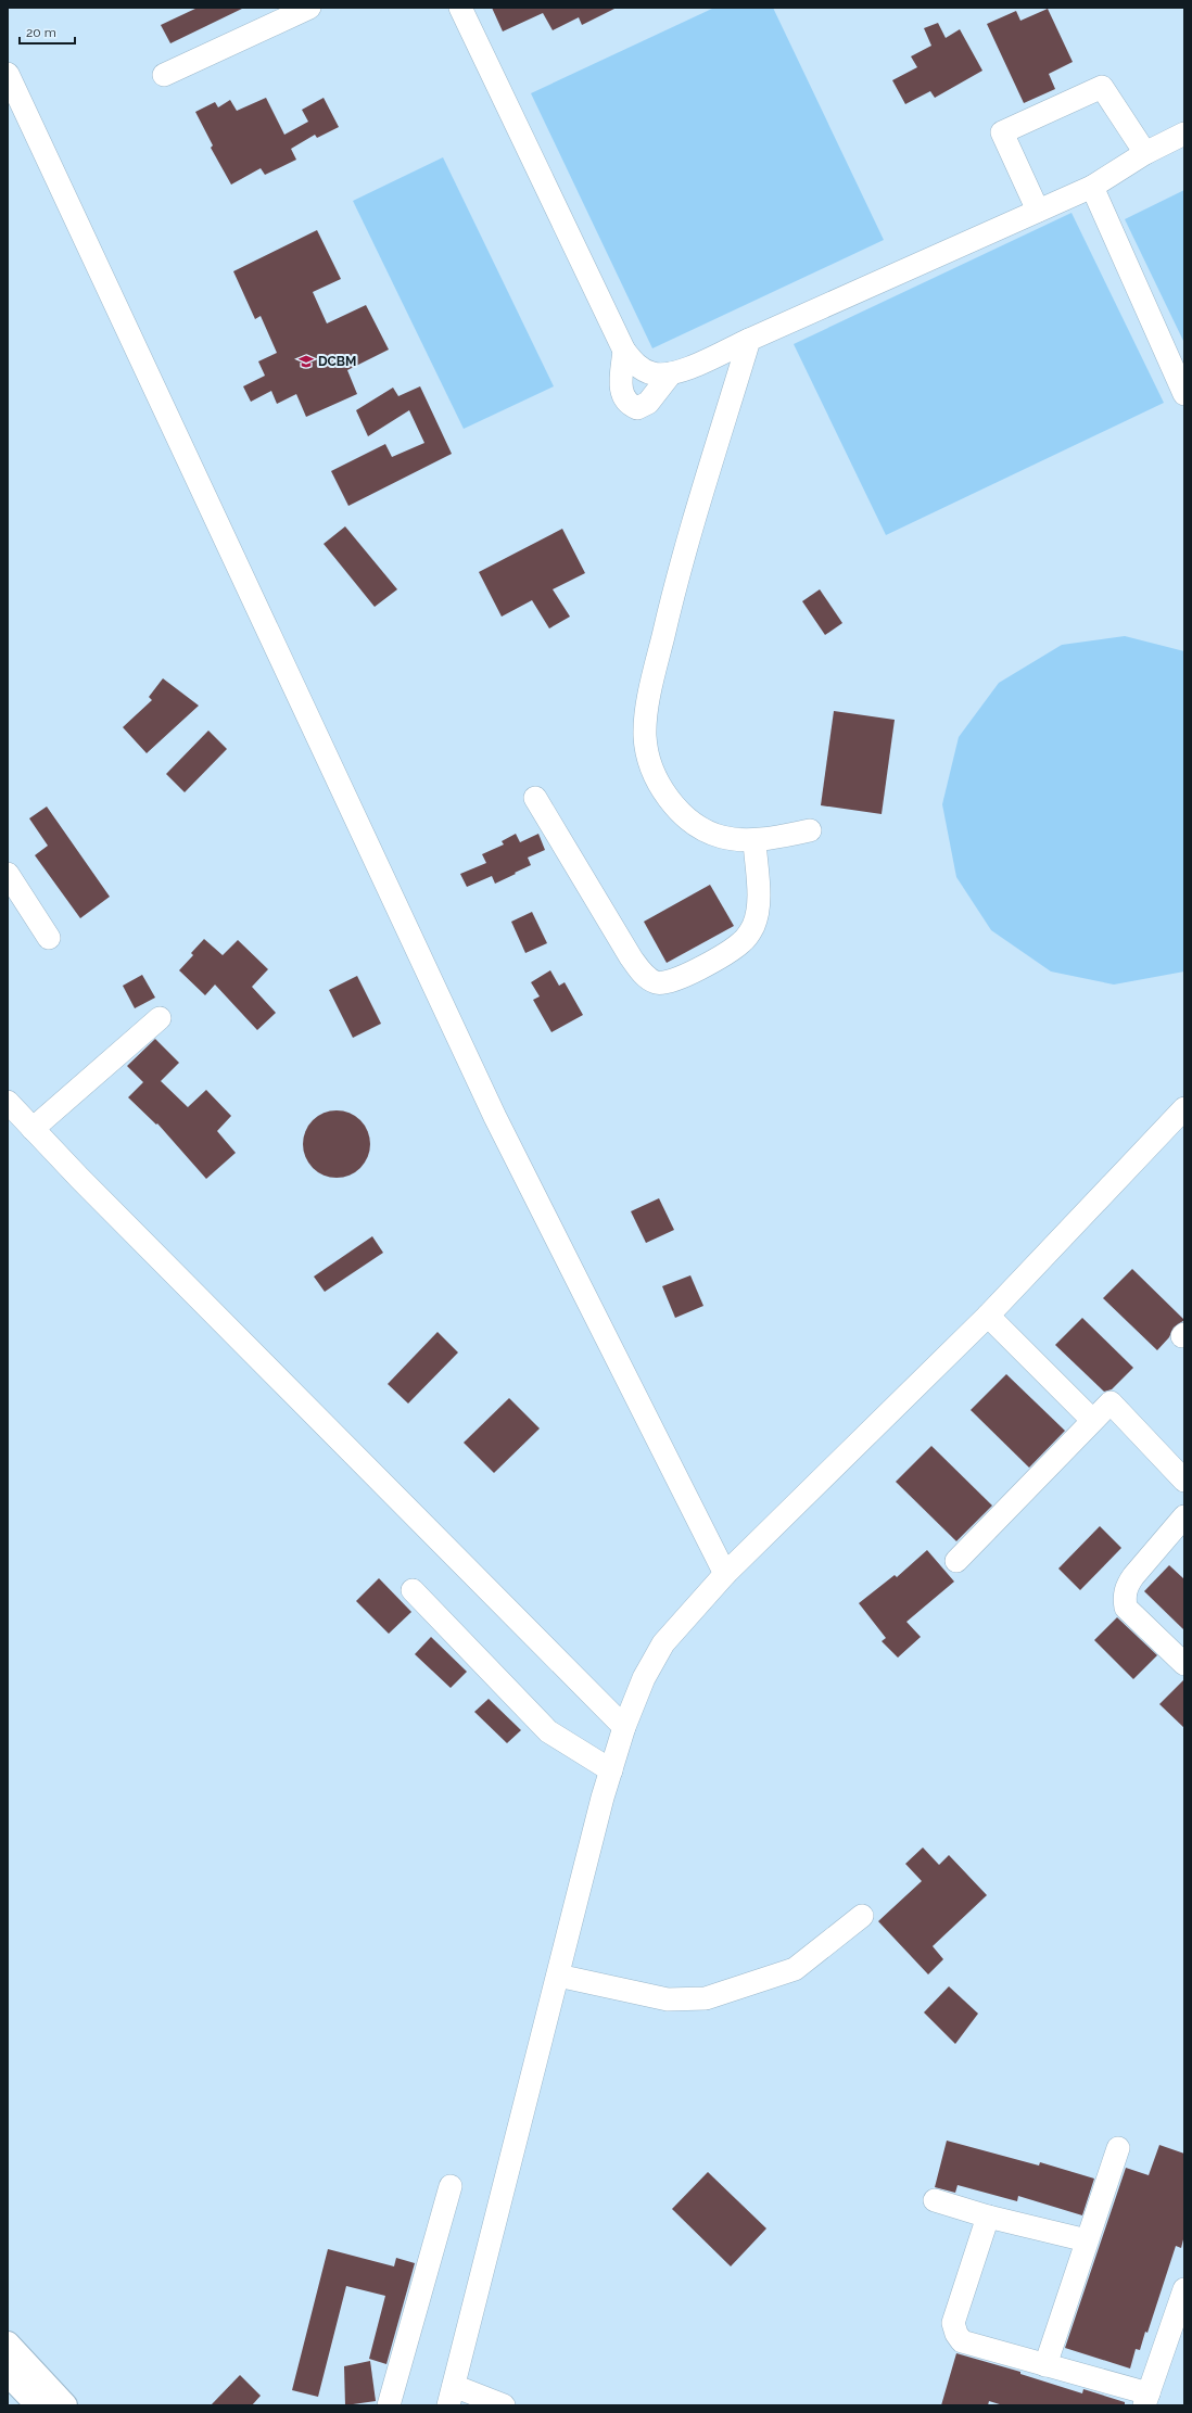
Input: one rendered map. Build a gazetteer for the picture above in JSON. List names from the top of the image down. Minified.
{"places":{"school or university":["DCBM"]},"scale_bar":"20 m"}
